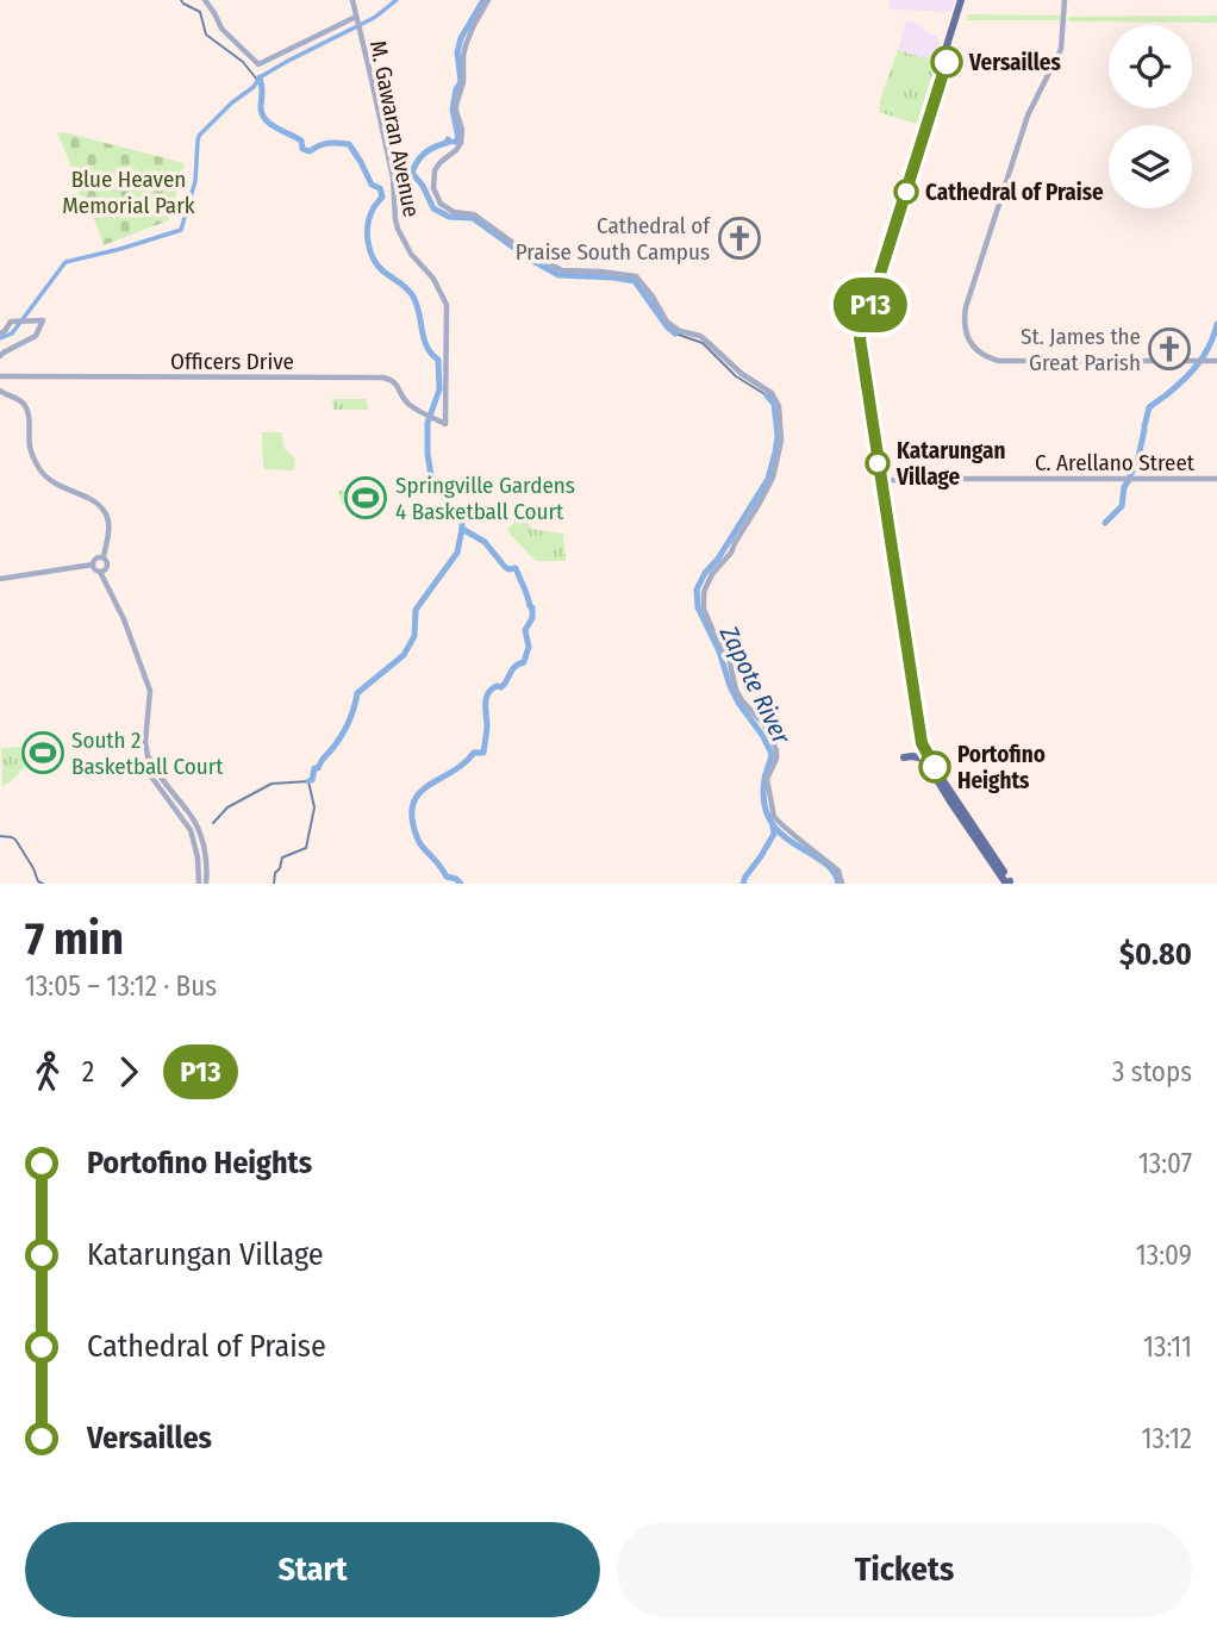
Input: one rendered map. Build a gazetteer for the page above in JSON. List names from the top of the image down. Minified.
{"streets":{"street":["M. Gawaran Avenue","Officers Drive","C. Arellano Street"]},"crossings":[["M. Gawaran Avenue","Officers Drive"]],"water":["Zapote River"],"parks":["Blue Heaven Memorial Park"],"places":{"other":["Versailles","Cathedral of Praise","Katarungan Village","Portofino Heights"],"church":["Cathedral of Praise South Campus","St. James the Great Parish"],"sports":["Springville Gardens 4 Basketball Court","South 2 Basketball Court"]},"lines":["bus line P13"],"page":{"on_map":"P13","heading":["7 min","13:05 – 13:12 · Bus","$0.80"],"legs":["2","P13","3 stops"],"list":[{"name":"Portofino Heights","value":"13:07"},{"name":"Katarungan Village","value":"13:09"},{"name":"Cathedral of Praise","value":"13:11"},{"name":"Versailles","value":"13:12"}],"buttons":["Start","Tickets"]}}
